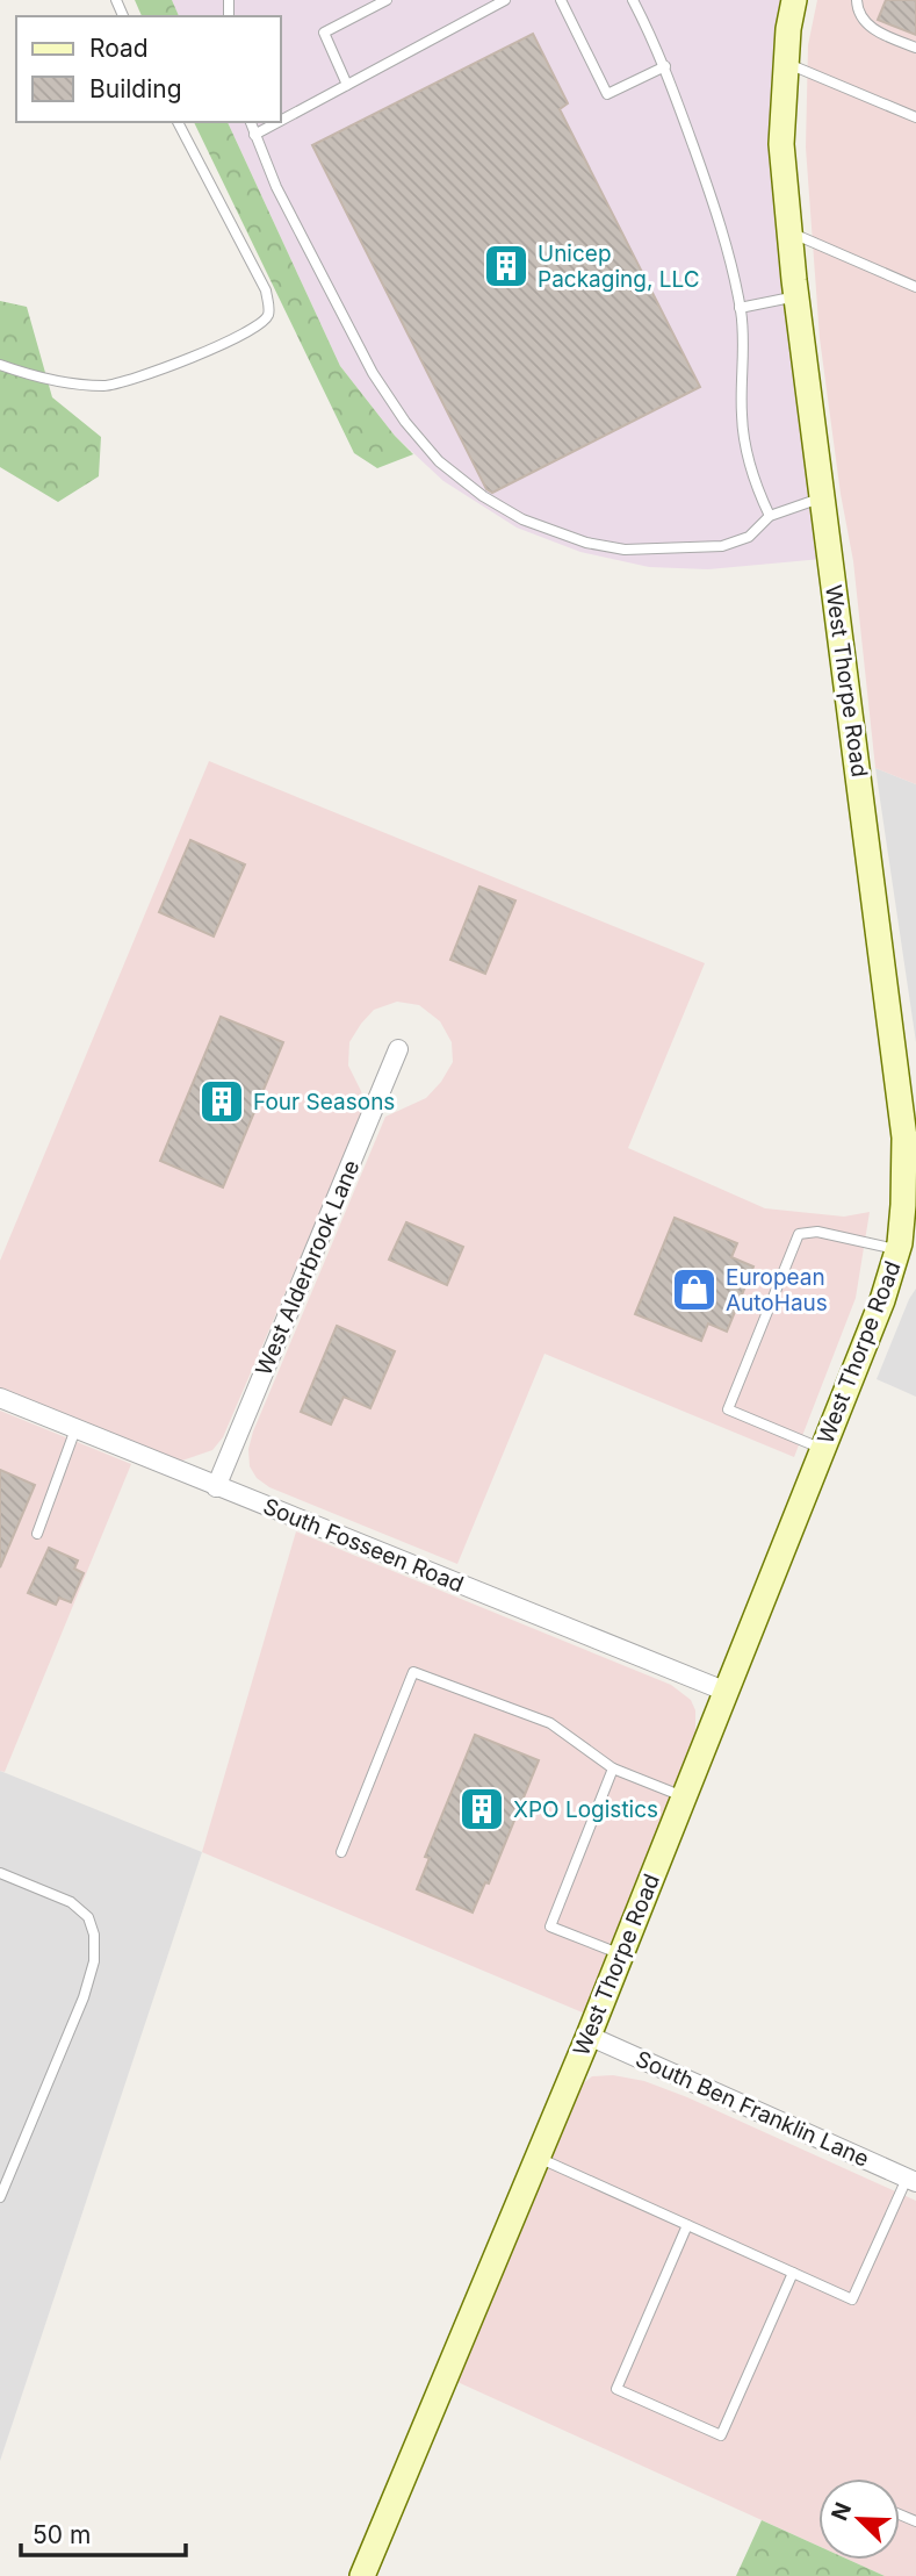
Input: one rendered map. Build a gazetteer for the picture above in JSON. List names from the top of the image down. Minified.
{"streets":{"street":["West Thorpe Road","West Alderbrook Lane","South Fosseen Road","South Ben Franklin Lane"]},"crossings":[["West Thorpe Road","South Fosseen Road"],["West Thorpe Road","South Ben Franklin Lane"],["West Alderbrook Lane","South Fosseen Road"]],"places":{"building":["Unicep Packaging, LLC","Four Seasons","XPO Logistics"],"shop":["European AutoHaus"]},"legend":["Road","Building"],"scale_bar":"50 m","north":"top left"}
